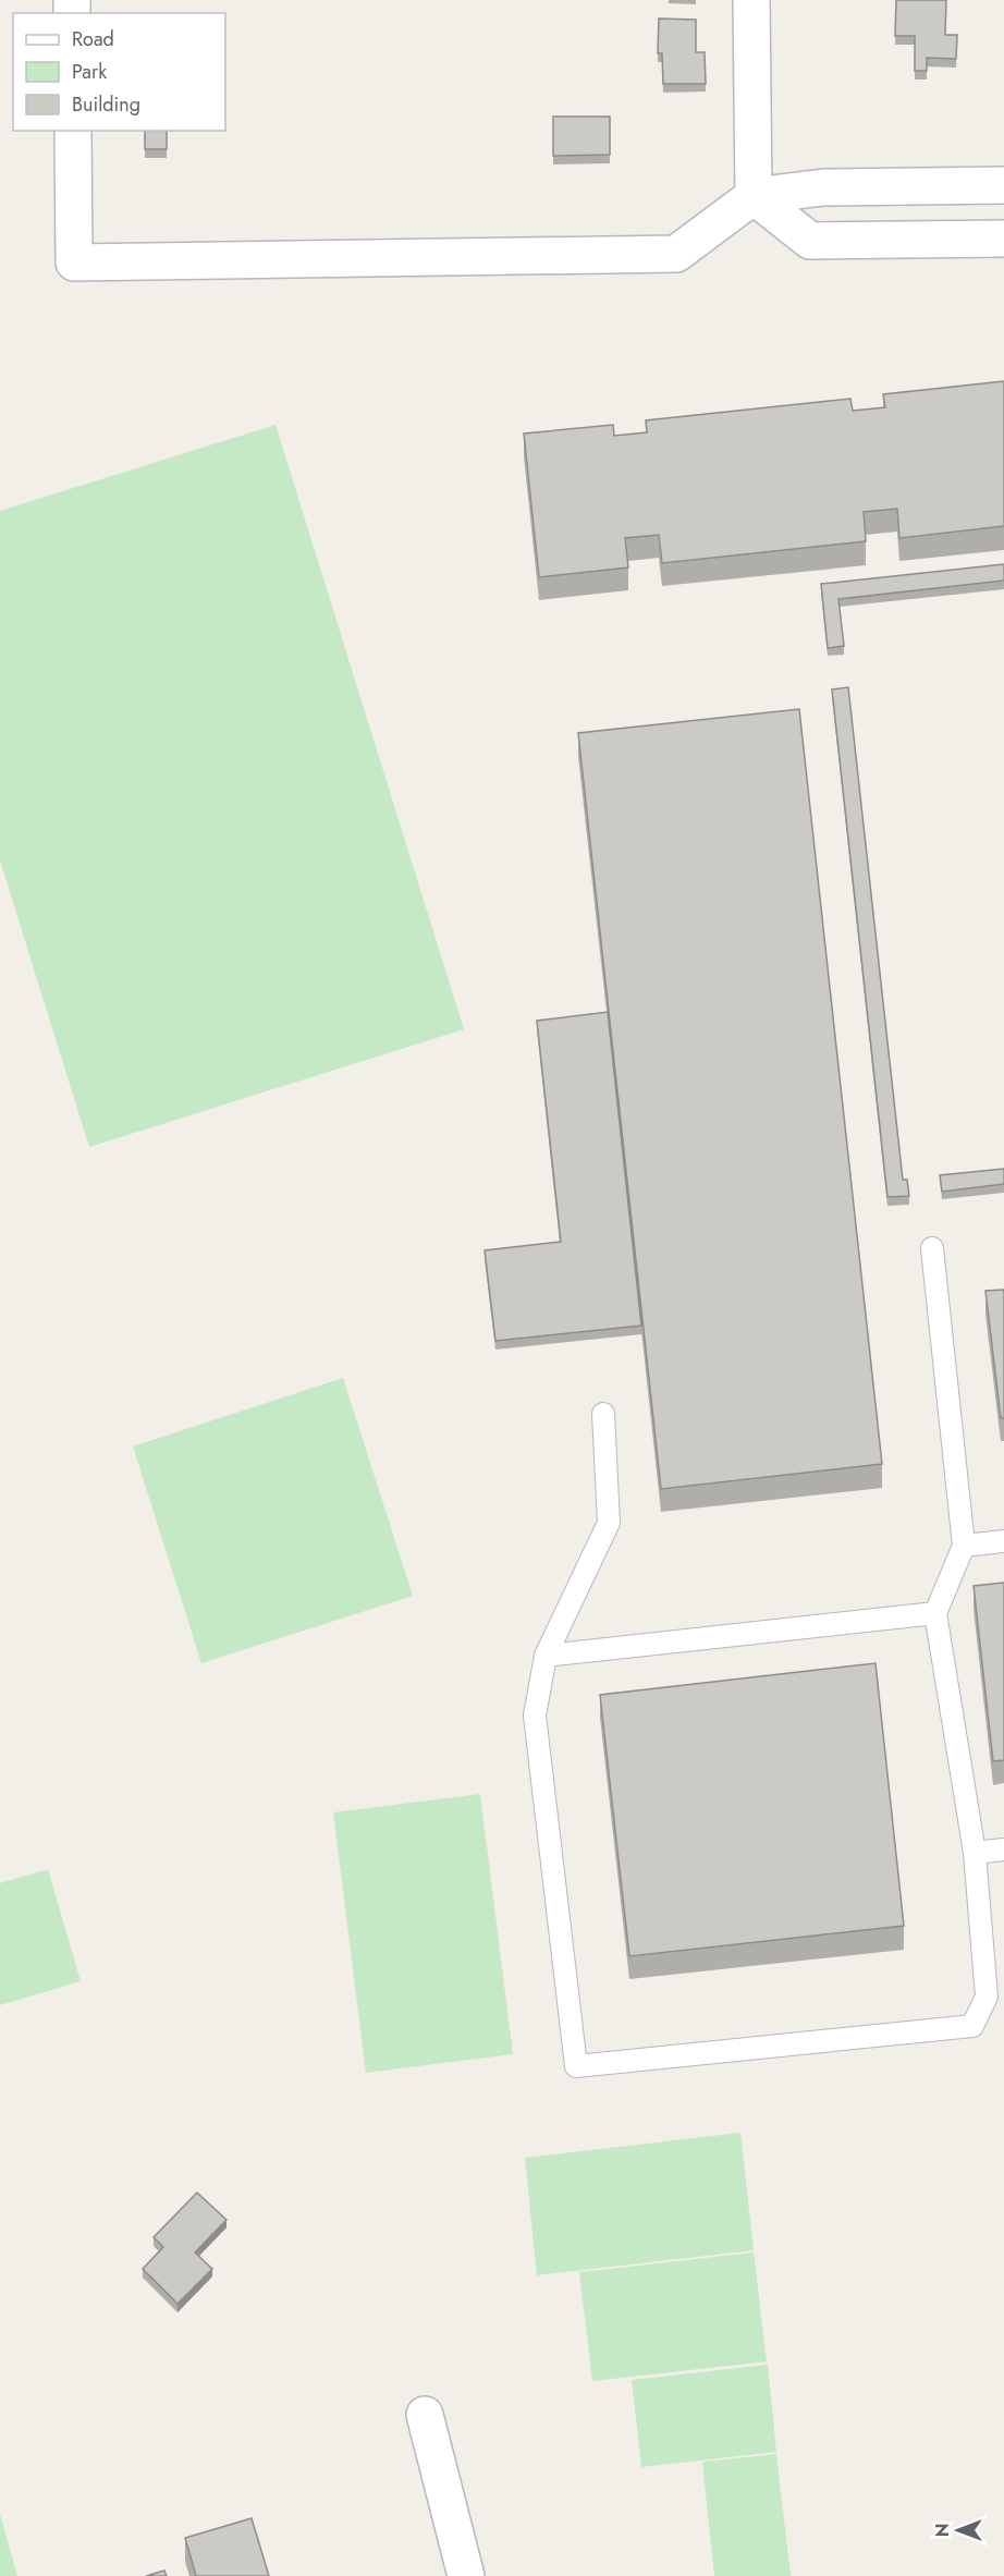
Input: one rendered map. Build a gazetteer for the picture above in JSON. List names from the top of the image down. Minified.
{"legend":["Road","Park","Building"],"north":"left"}
